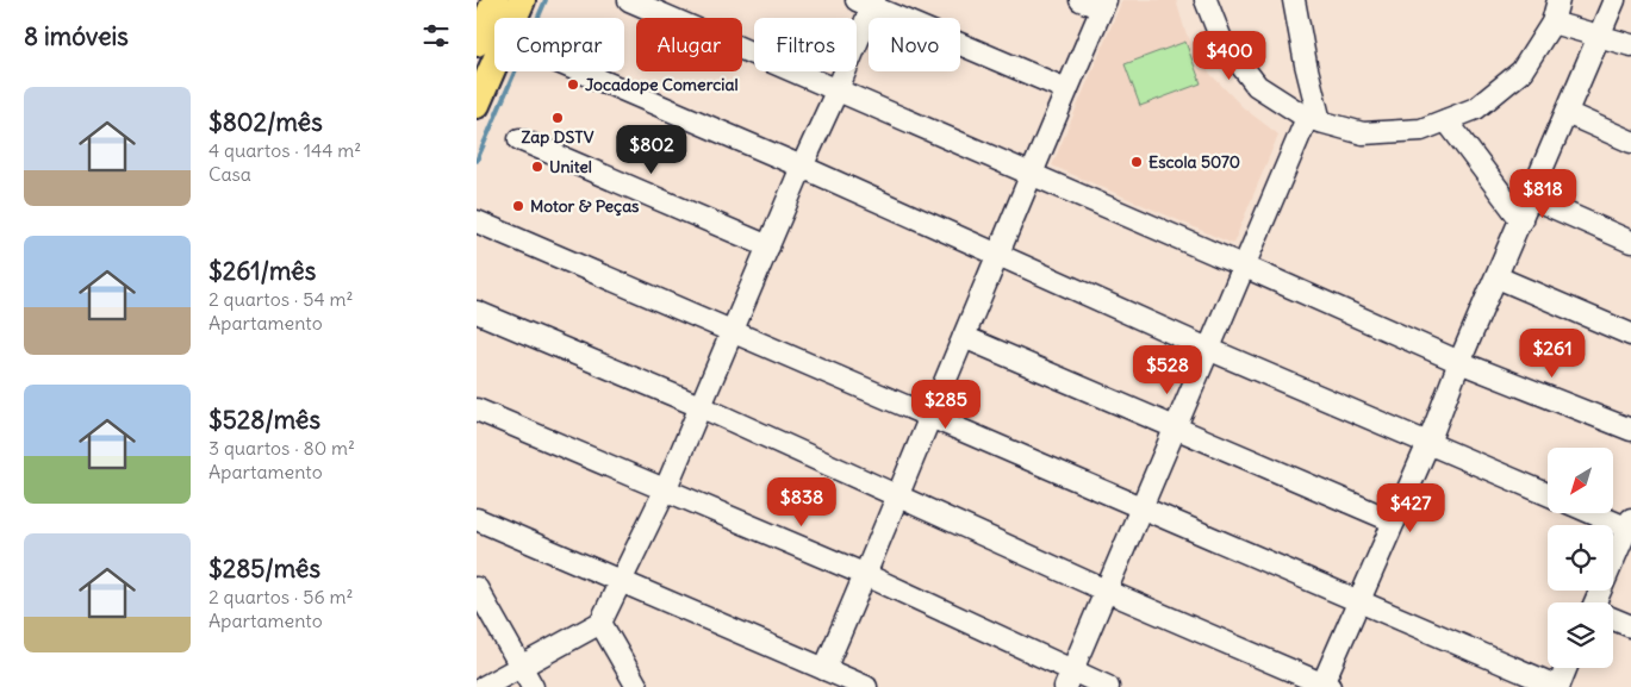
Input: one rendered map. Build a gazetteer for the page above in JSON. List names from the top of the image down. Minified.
{"places":["Jocadope Comercial","Zap DSTV","Escola 5070","Unitel","Motor & Peças"],"north":"bottom left","page":{"heading":"8 imóveis","chip":["Comprar","Alugar","Filtros","Novo"],"price":["$400","$802","$818","$261","$528","$285","$838","$427"],"list":[{"name":"$802/mês","note":"4 quartos · 144 m² · Casa"},{"name":"$261/mês","note":"2 quartos · 54 m² · Apartamento"},{"name":"$528/mês","note":"3 quartos · 80 m² · Apartamento"},{"name":"$285/mês","note":"2 quartos · 56 m² · Apartamento"}]}}
